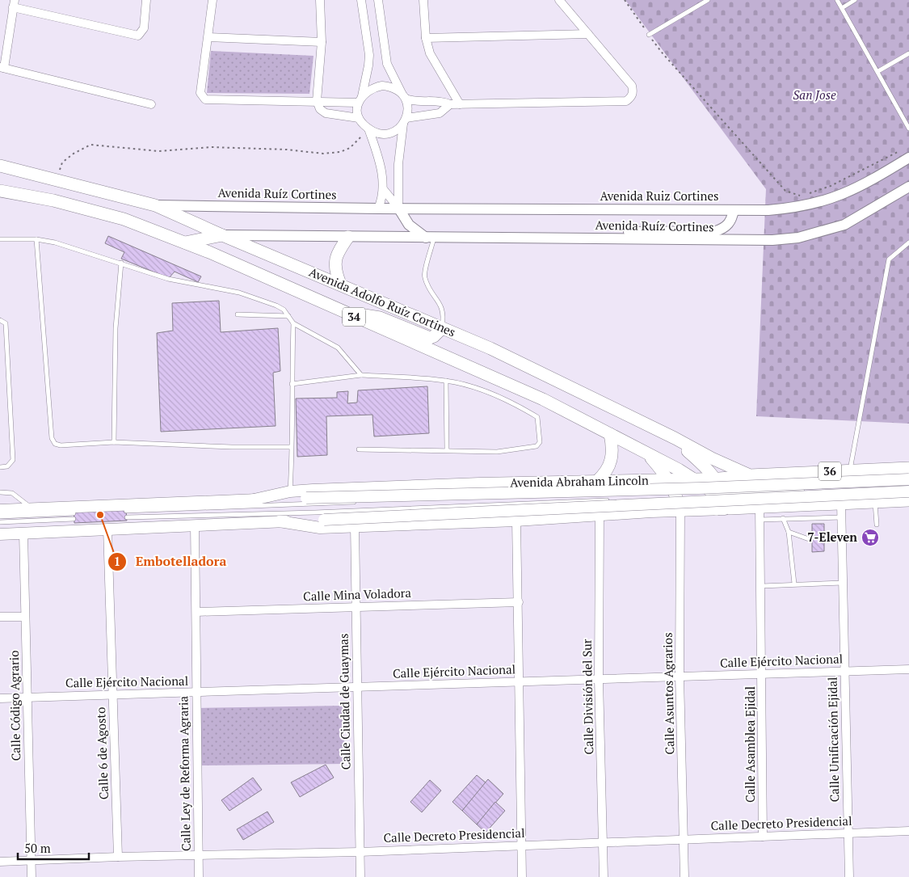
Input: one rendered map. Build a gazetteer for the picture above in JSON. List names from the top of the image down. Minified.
{"streets":{"main road":["Avenida Adolfo Ruíz Cortines","34","36","Avenida Abraham Lincoln"],"street":["Avenida Ruíz Cortines","Avenida Ruiz Cortines","Calle Mina Voladora","Calle Ejército Nacional","Calle Asuntos Agrarios","Calle División del Sur","Calle Ciudad de Guaymas","Calle Código Agrario","Calle Unificación Ejidal","Calle Asamblea Ejidal","Calle 6 de Agosto","Calle Ley de Reforma Agraria","Calle Decreto Presidencial"]},"crossings":[["Avenida Ruíz Cortines","Avenida Ruiz Cortines"],["Avenida Ruíz Cortines","Avenida Adolfo Ruíz Cortines"],["Avenida Adolfo Ruíz Cortines","34"],["Avenida Adolfo Ruíz Cortines","Avenida Abraham Lincoln"],["34","Avenida Abraham Lincoln"],["36","Avenida Abraham Lincoln"],["36","Calle Código Agrario"],["36","Calle 6 de Agosto"],["36","Calle Ley de Reforma Agraria"],["Avenida Abraham Lincoln","Calle Asuntos Agrarios"],["Avenida Abraham Lincoln","Calle División del Sur"],["Avenida Abraham Lincoln","Calle Ciudad de Guaymas"],["Avenida Abraham Lincoln","Calle Unificación Ejidal"],["Avenida Abraham Lincoln","Calle Asamblea Ejidal"],["Calle Mina Voladora","Calle Ciudad de Guaymas"],["Calle Mina Voladora","Calle Ley de Reforma Agraria"],["Calle Ejército Nacional","Calle Asuntos Agrarios"],["Calle Ejército Nacional","Calle División del Sur"],["Calle Ejército Nacional","Calle Ciudad de Guaymas"],["Calle Ejército Nacional","Calle Código Agrario"],["Calle Ejército Nacional","Calle Unificación Ejidal"],["Calle Ejército Nacional","Calle Asamblea Ejidal"],["Calle Ejército Nacional","Calle 6 de Agosto"],["Calle Ejército Nacional","Calle Ley de Reforma Agraria"],["Calle Asuntos Agrarios","Calle Decreto Presidencial"],["Calle División del Sur","Calle Decreto Presidencial"],["Calle Ciudad de Guaymas","Calle Decreto Presidencial"],["Calle Código Agrario","Calle Decreto Presidencial"],["Calle Unificación Ejidal","Calle Decreto Presidencial"],["Calle Asamblea Ejidal","Calle Decreto Presidencial"],["Calle 6 de Agosto","Calle Decreto Presidencial"],["Calle Ley de Reforma Agraria","Calle Decreto Presidencial"]],"parks":["San Jose"],"places":{"other":["Embotelladora"],"supermarket":["7-Eleven"]},"scale_bar":"50 m"}
